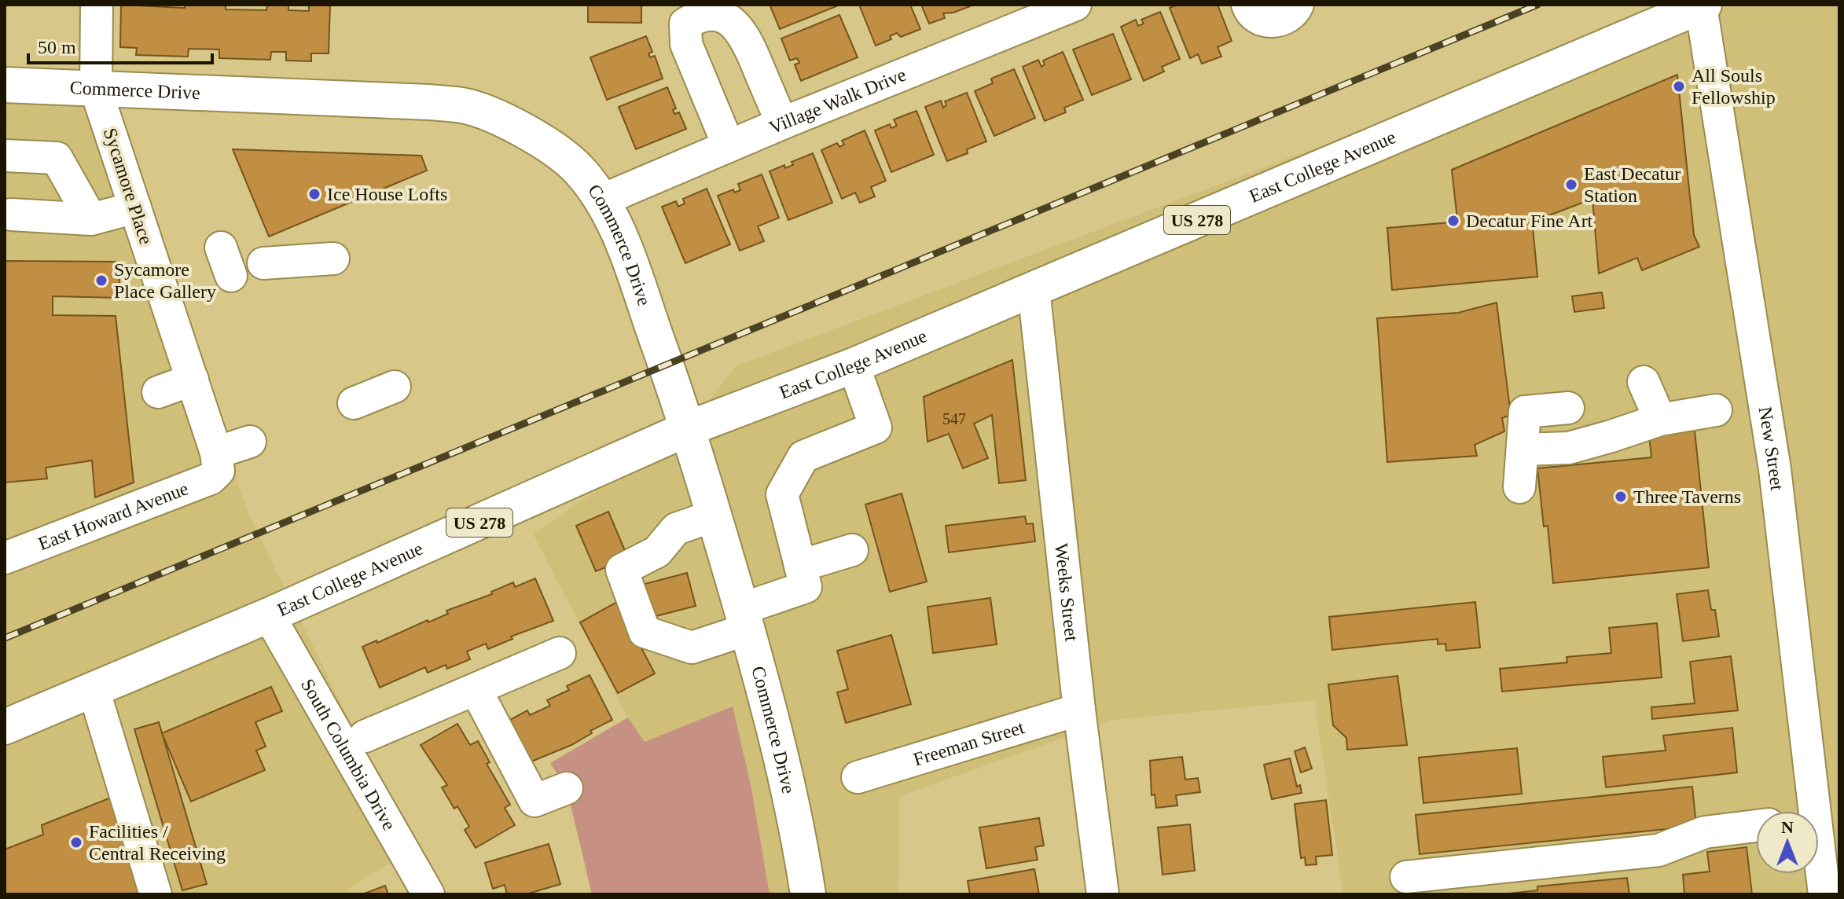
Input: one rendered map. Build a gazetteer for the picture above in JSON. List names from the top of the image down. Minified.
{"streets":{"main road":["Commerce Drive","East College Avenue","US 278"],"street":["Village Walk Drive","Sycamore Place","New Street","East Howard Avenue","Weeks Street","Freeman Street","South Columbia Drive"]},"crossings":[["Commerce Drive","Village Walk Drive"],["Commerce Drive","East College Avenue"],["Commerce Drive","Sycamore Place"],["East College Avenue","New Street"],["East College Avenue","Weeks Street"],["East College Avenue","South Columbia Drive"],["Sycamore Place","East Howard Avenue"],["Weeks Street","Freeman Street"]],"places":["All Souls Fellowship","East Decatur Station","Ice House Lofts","Decatur Fine Art","Sycamore Place Gallery","Three Taverns","Facilities / Central Receiving"],"house_numbers":["547"],"scale_bar":"50 m","north":"top"}
